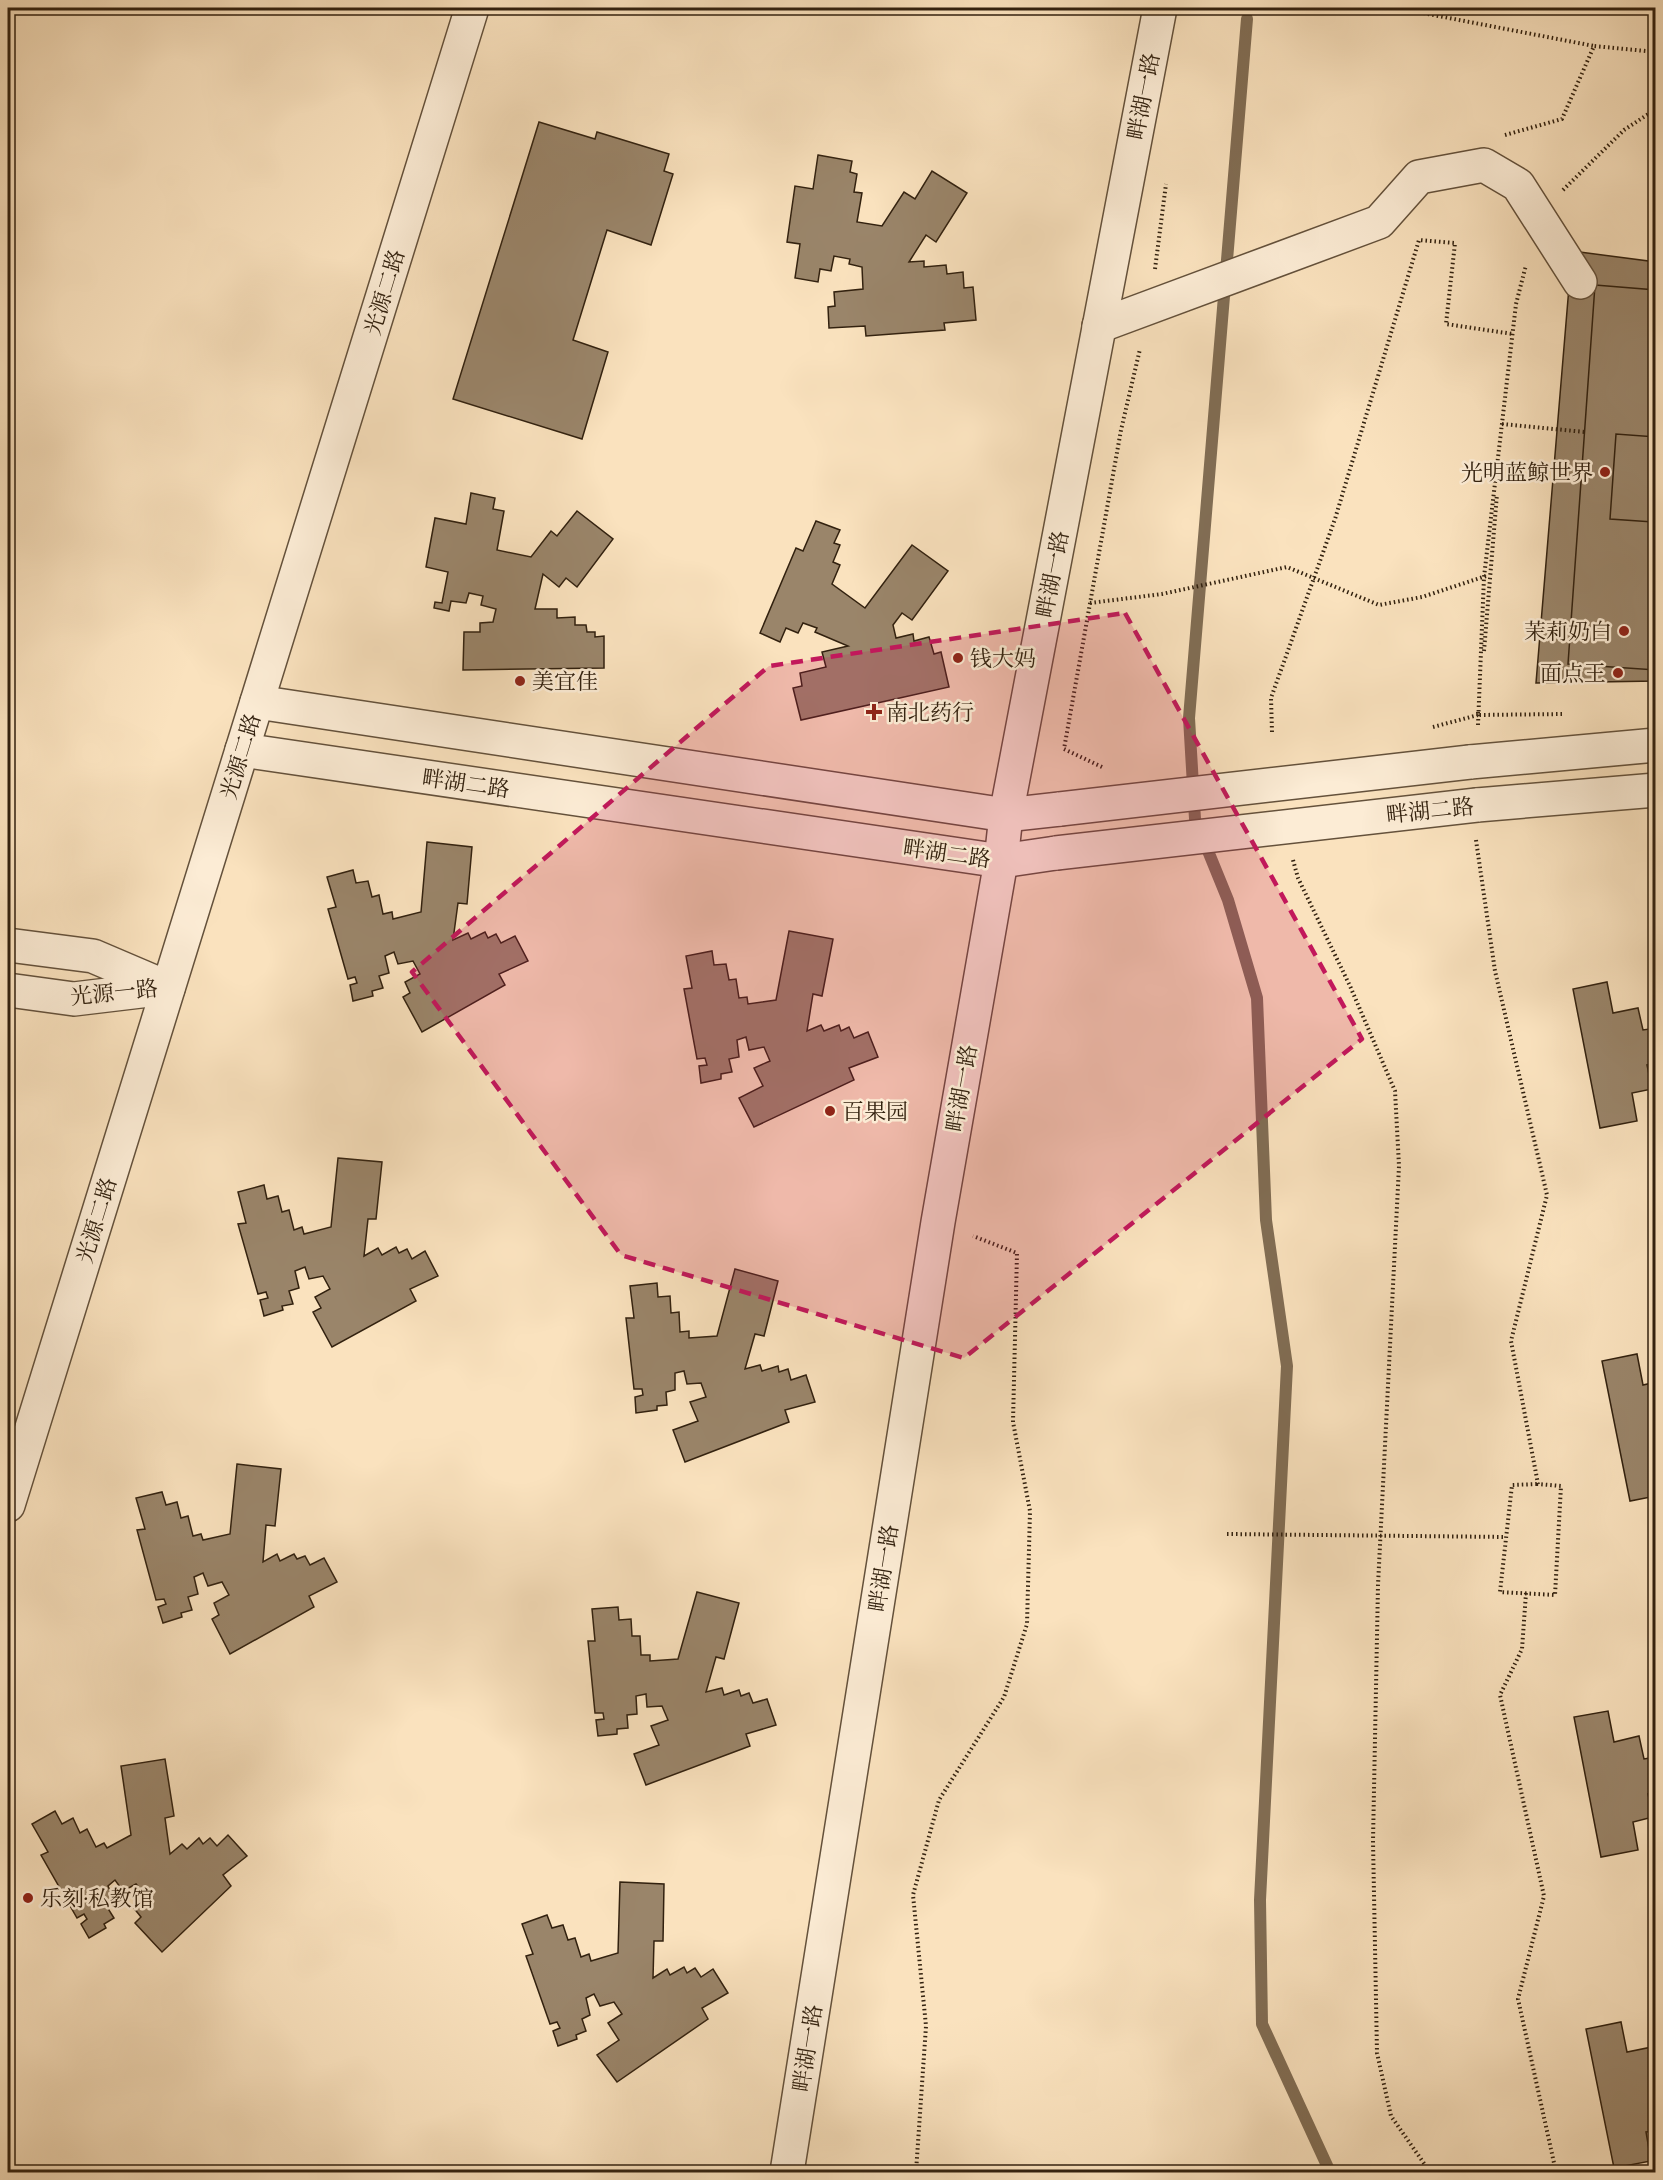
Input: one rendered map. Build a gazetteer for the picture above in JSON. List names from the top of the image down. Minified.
{"streets":{"street":["畔湖一路","光源二路","畔湖二路","光源一路"]},"crossings":[["畔湖一路","畔湖二路"],["光源二路","畔湖二路"],["光源二路","光源一路"]],"places":{"other":["光明蓝鲸世界","茉莉奶白","钱大妈","面点王","美宜佳","百果园","乐刻·私教馆"],"health":["南北药行"]}}
